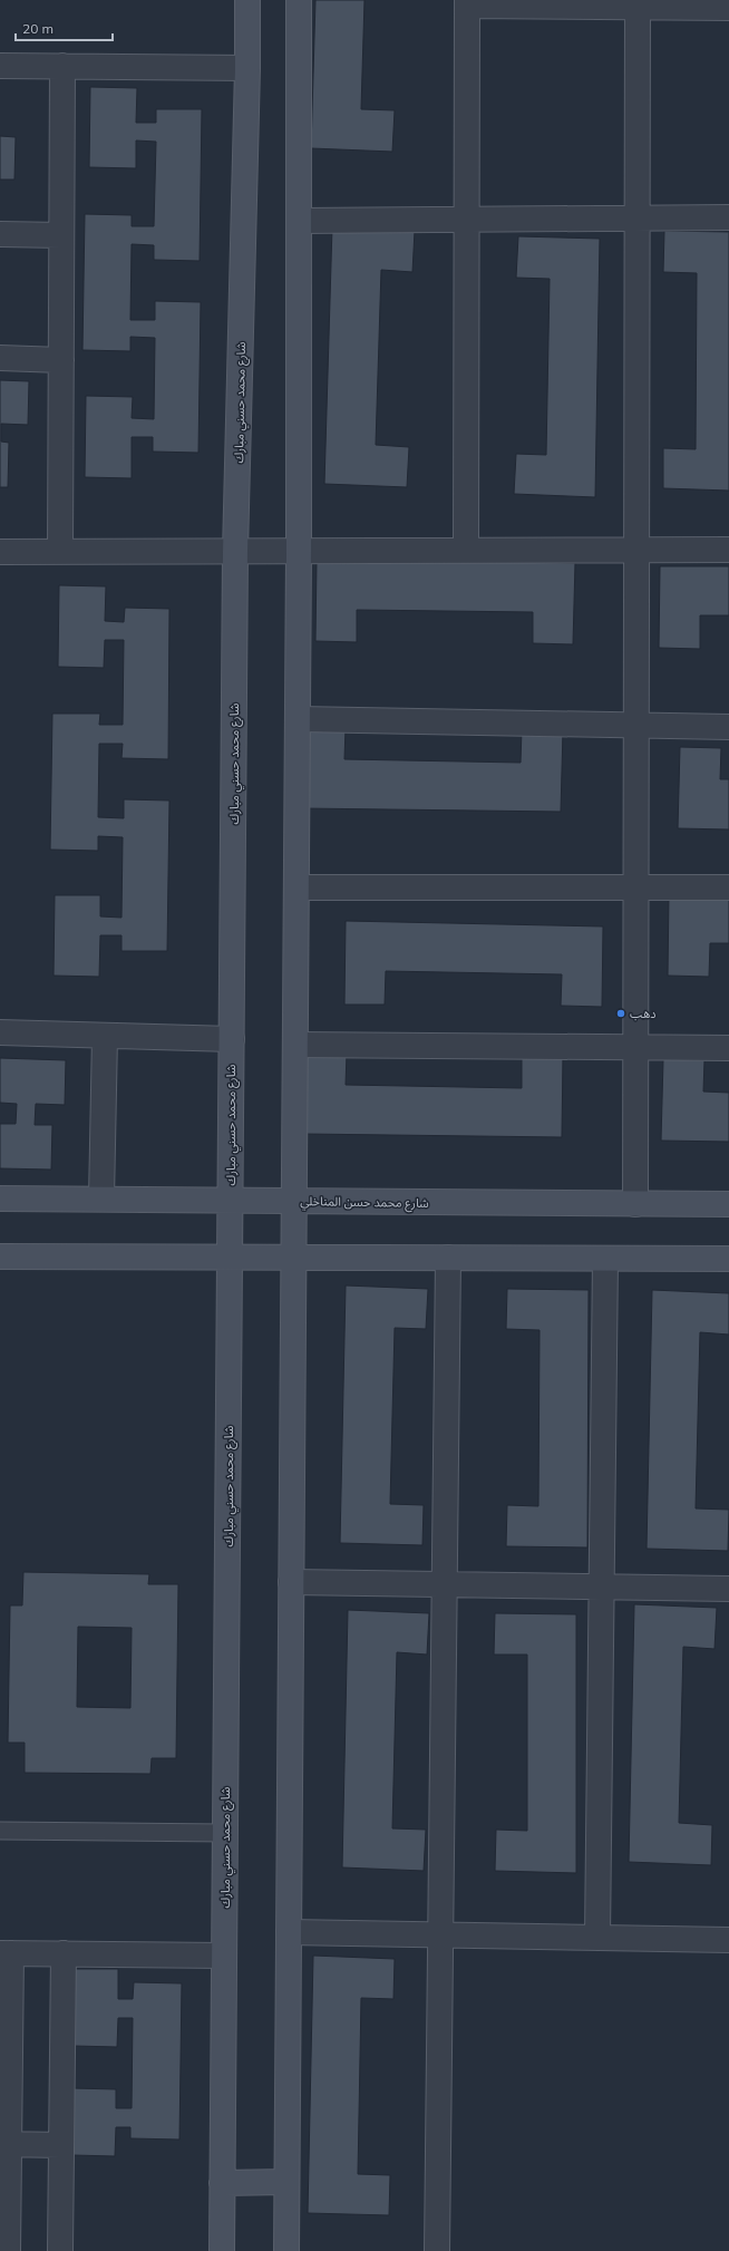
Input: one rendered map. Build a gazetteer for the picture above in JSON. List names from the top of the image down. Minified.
{"streets":{"street":["شارع محمد حسني مبارك","شارع محمد حسن المناخلي"]},"crossings":[["شارع محمد حسني مبارك","شارع محمد حسن المناخلي"]],"places":["دهب"],"scale_bar":"20 m"}
